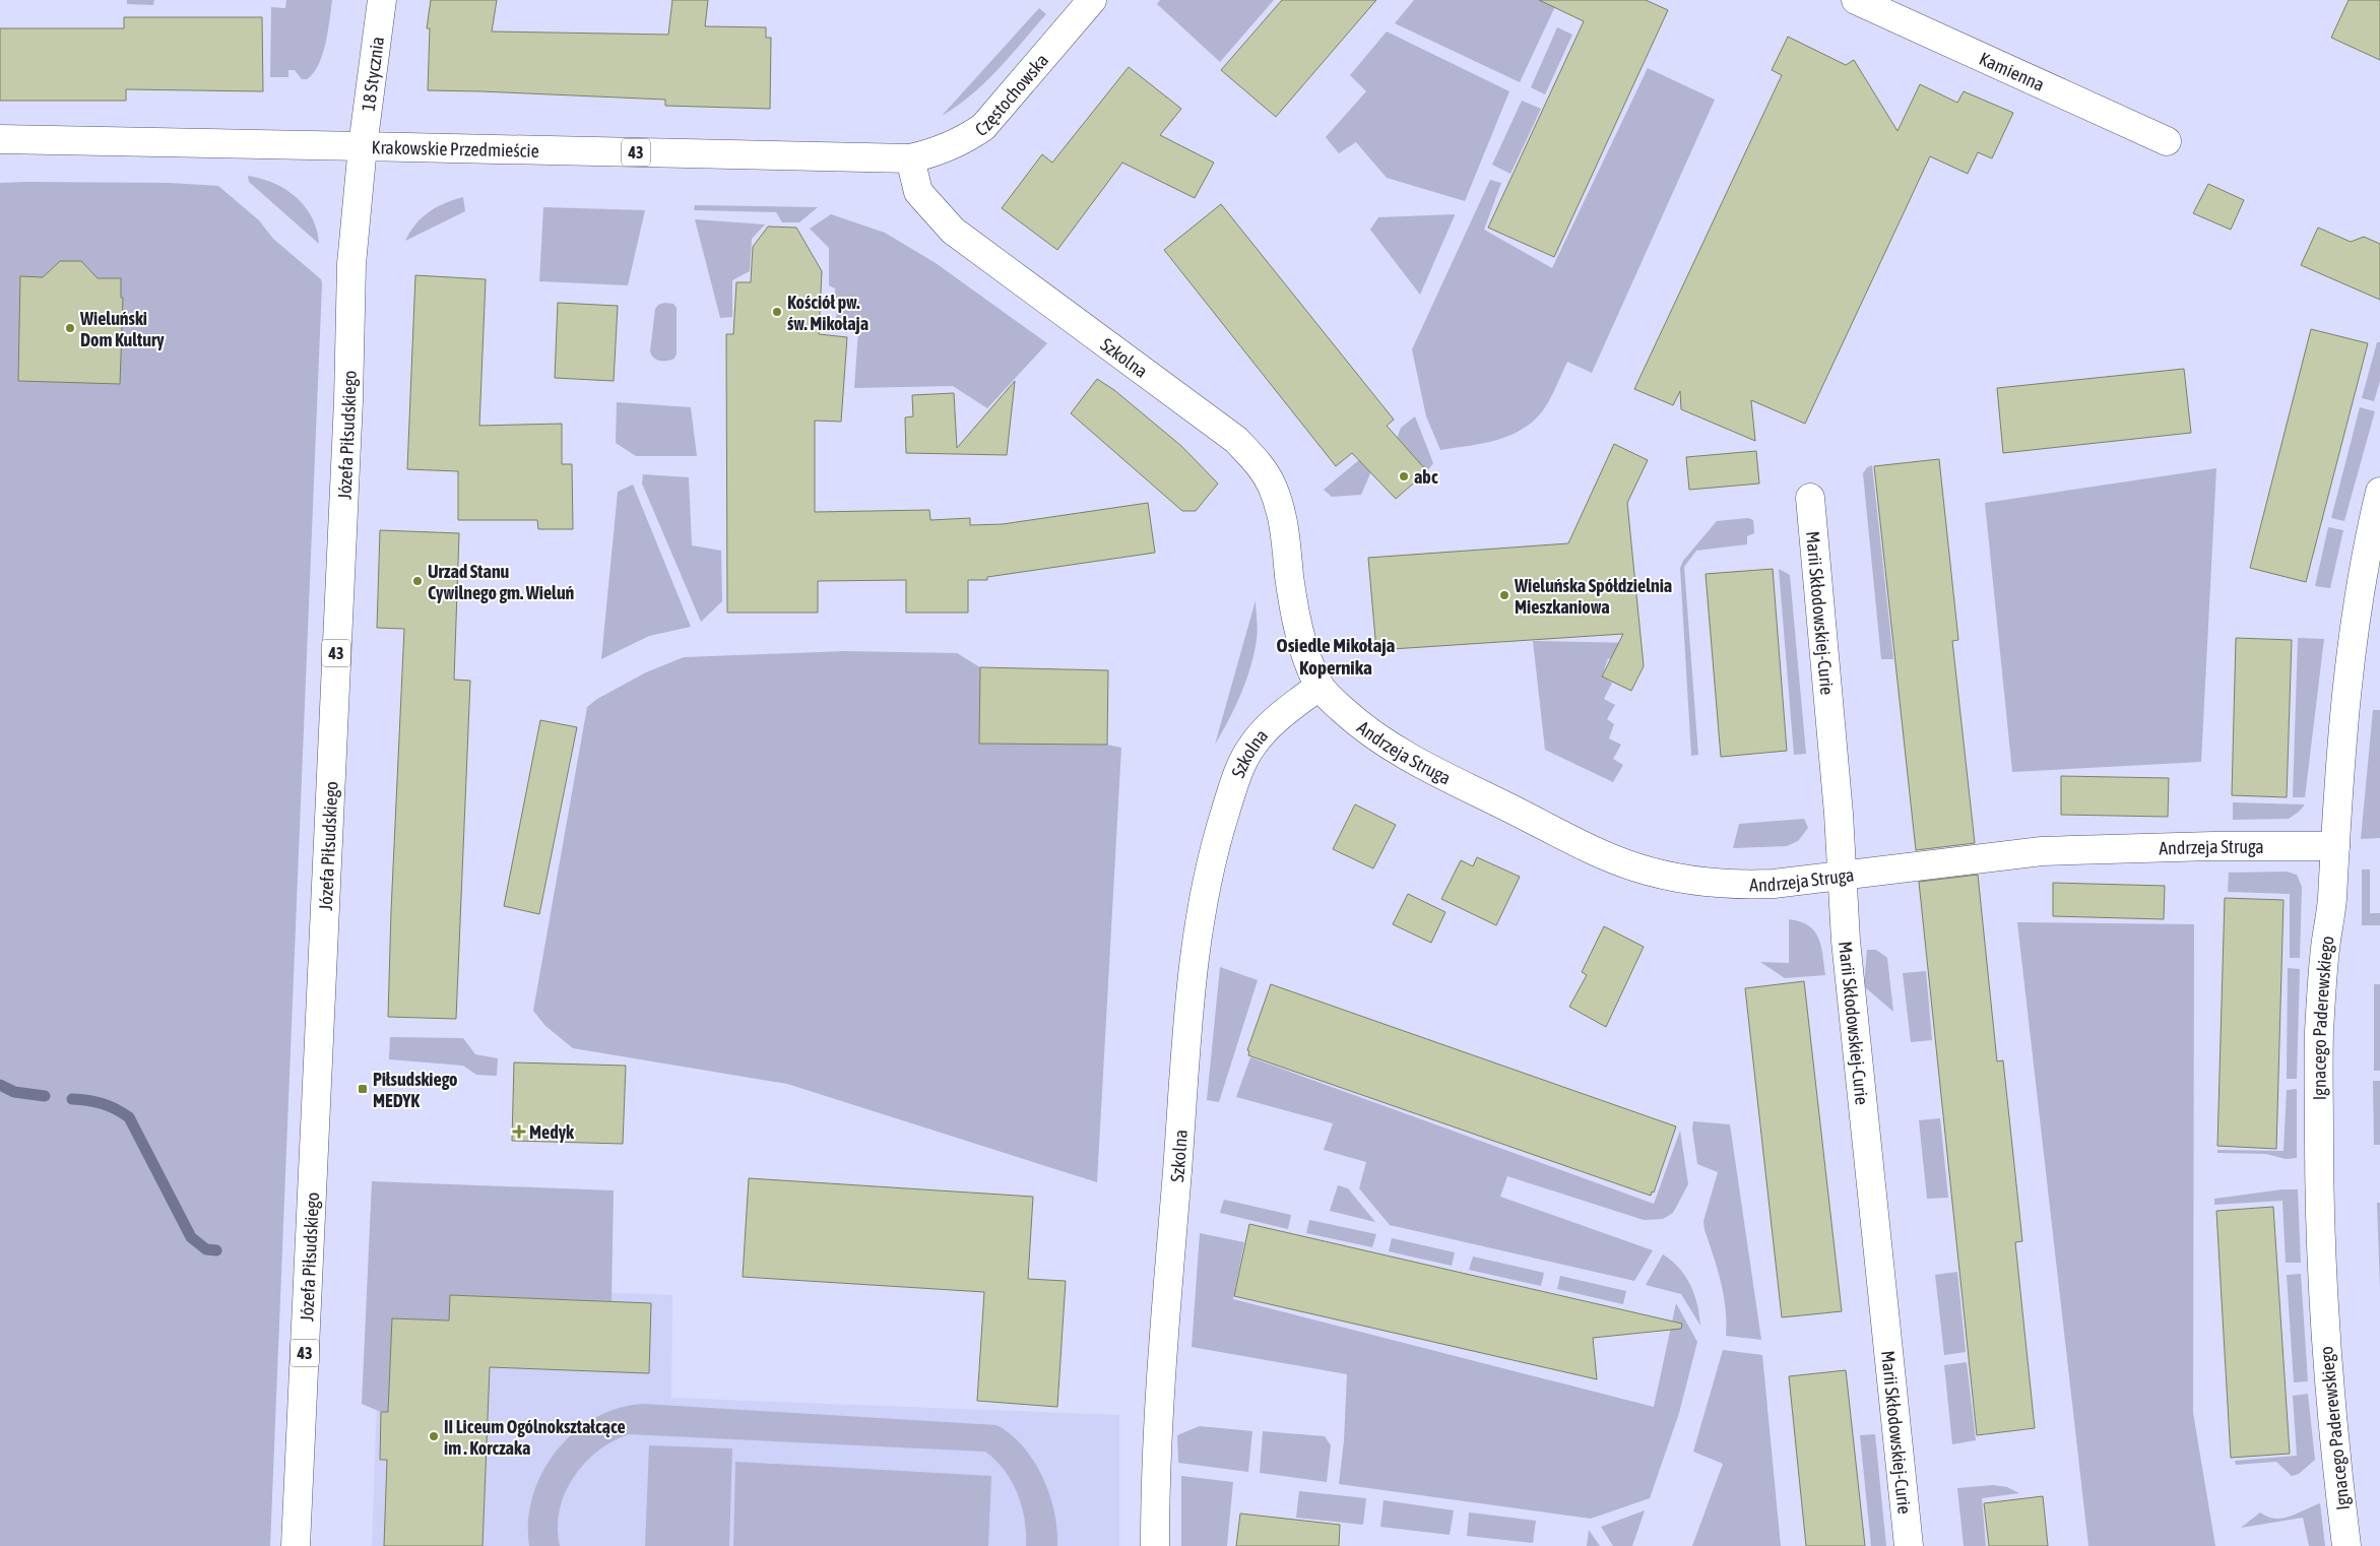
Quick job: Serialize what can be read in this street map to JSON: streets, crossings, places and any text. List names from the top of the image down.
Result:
{
  "streets": {
    "street": [
      "Kamienna",
      "18 Stycznia",
      "Częstochowska",
      "Krakowskie Przedmieście",
      "43",
      "Szkolna",
      "Józefa Piłsudskiego",
      "Marii Skłodowskiej-Curie",
      "Andrzeja Struga",
      "Ignacego Paderewskiego"
    ]
  },
  "crossings": [
    ["18 Stycznia", "Krakowskie Przedmieście"],
    ["18 Stycznia", "Józefa Piłsudskiego"],
    ["Częstochowska", "Krakowskie Przedmieście"],
    ["Częstochowska", "Szkolna"],
    ["Krakowskie Przedmieście", "Szkolna"],
    ["Krakowskie Przedmieście", "Józefa Piłsudskiego"],
    ["Szkolna", "Andrzeja Struga"],
    ["Marii Skłodowskiej-Curie", "Andrzeja Struga"],
    ["Andrzeja Struga", "Ignacego Paderewskiego"]
  ],
  "districts": ["Osiedle Mikołaja Kopernika"],
  "places": {
    "other": [
      "Kościół pw. św. Mikołaja",
      "Wieluński Dom Kultury",
      "abc",
      "Urzad Stanu Cywilnego gm. Wieluń",
      "Wieluńska Spółdzielnia Mieszkaniowa",
      "II Liceum Ogólnokształcące im . Korczaka"
    ],
    "transit": ["Piłsudskiego MEDYK"],
    "health": ["Medyk"]
  }
}
